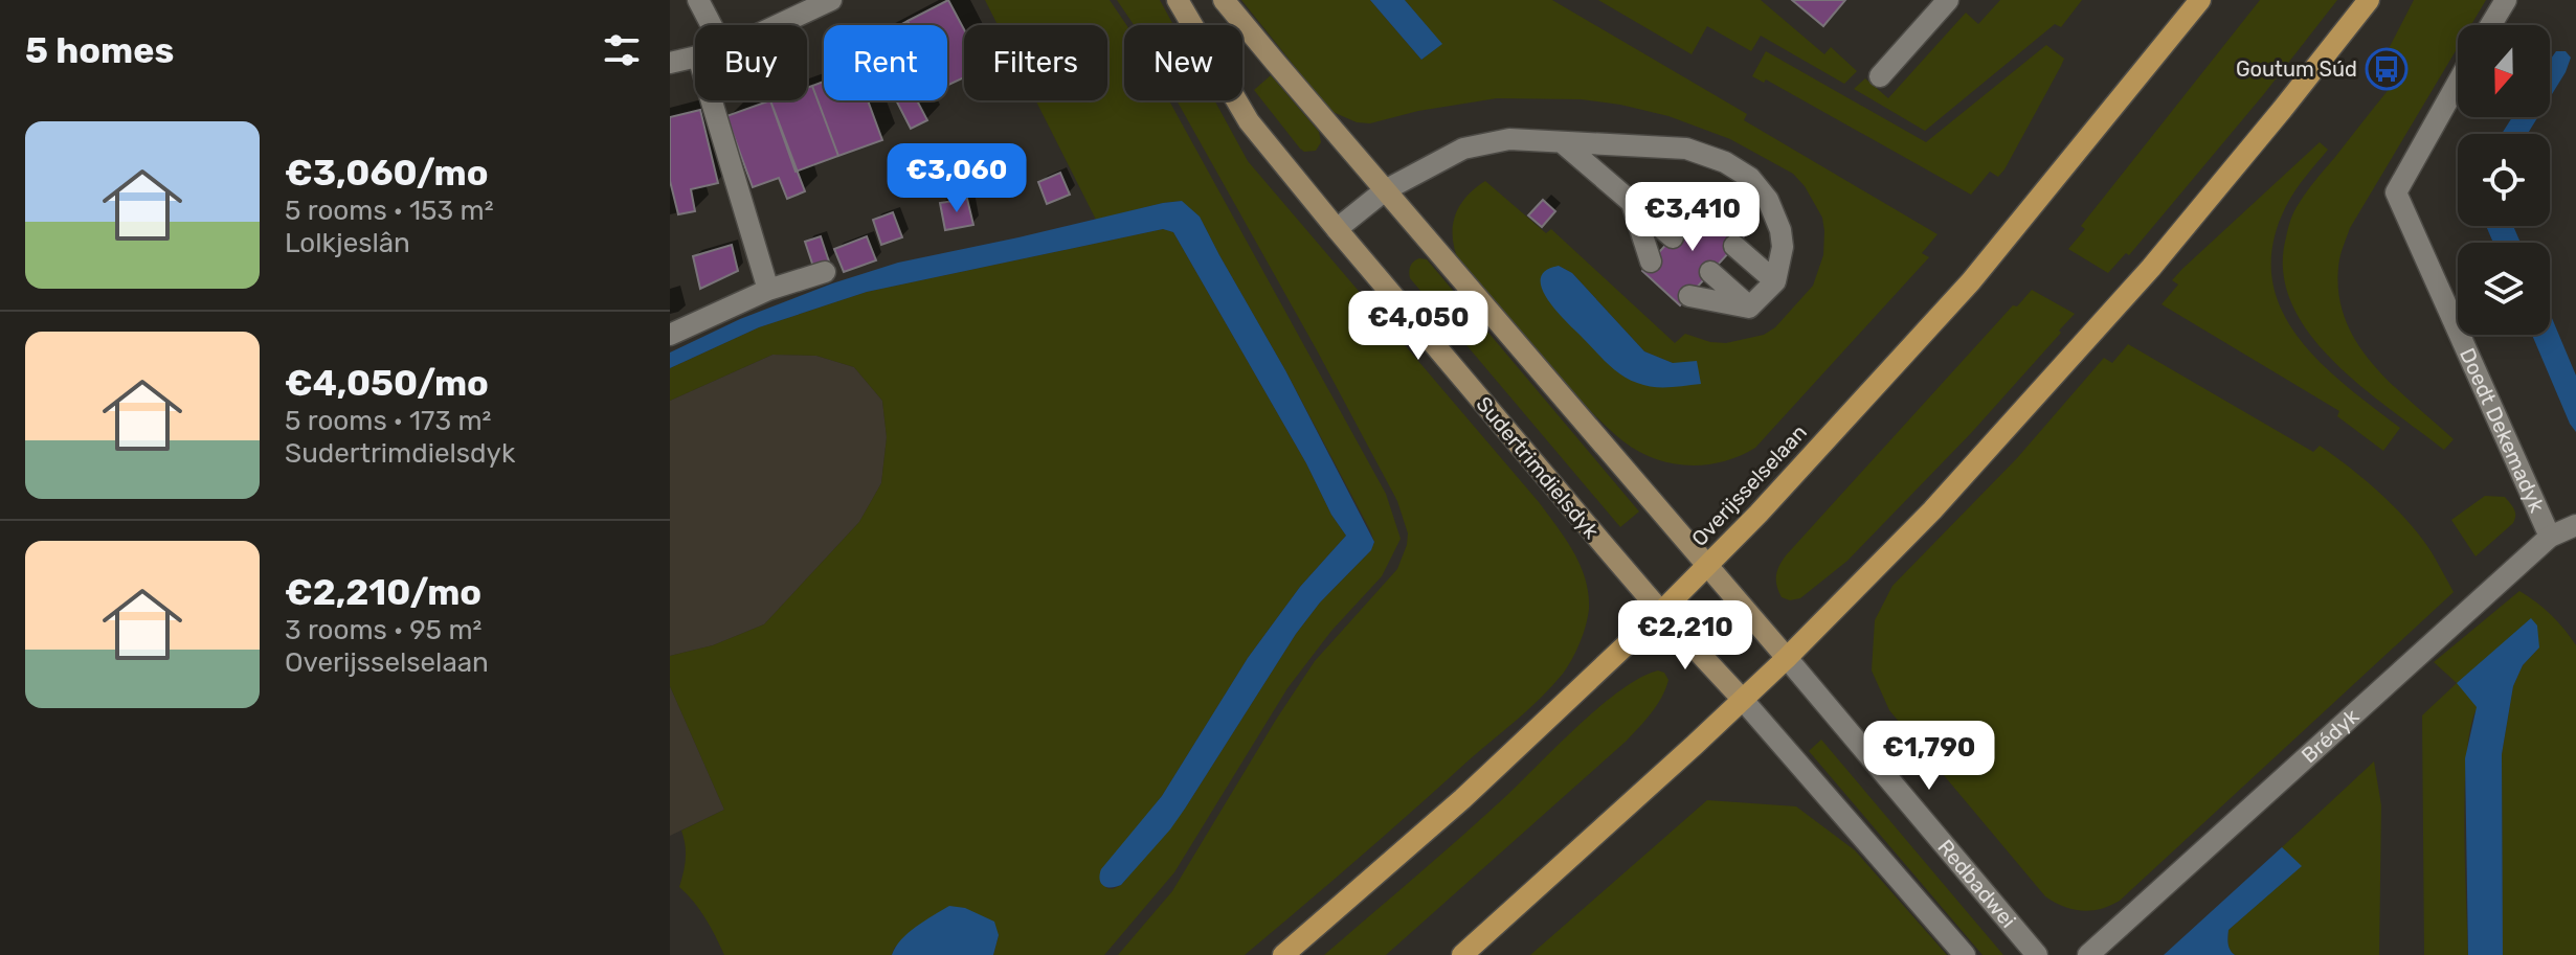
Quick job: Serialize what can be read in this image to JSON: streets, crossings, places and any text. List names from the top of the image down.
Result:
{
  "streets": {
    "main road": ["Overijsselselaan"],
    "street": [
      "Doedt Dekemadyk",
      "Sudertrimdielsdyk",
      "Brédyk",
      "Redbadwei"
    ]
  },
  "crossings": [
    ["Doedt Dekemadyk", "Brédyk"],
    ["Sudertrimdielsdyk", "Overijsselselaan"]
  ],
  "places": {
    "bus stop": ["Goutum Súd"]
  },
  "north": "bottom",
  "page": {
    "heading": "5 homes",
    "chip": [
      "Buy",
      "Rent",
      "Filters",
      "New"
    ],
    "list": [
      {
        "name": "€3,060/mo",
        "note": "5 rooms · 153 m² · Lolkjeslân"
      },
      {
        "name": "€4,050/mo",
        "note": "5 rooms · 173 m² · Sudertrimdielsdyk"
      },
      {
        "name": "€2,210/mo",
        "note": "3 rooms · 95 m² · Overijsselselaan"
      }
    ],
    "price": [
      "€3,060",
      "€3,410",
      "€4,050",
      "€2,210",
      "€1,790"
    ]
  }
}
